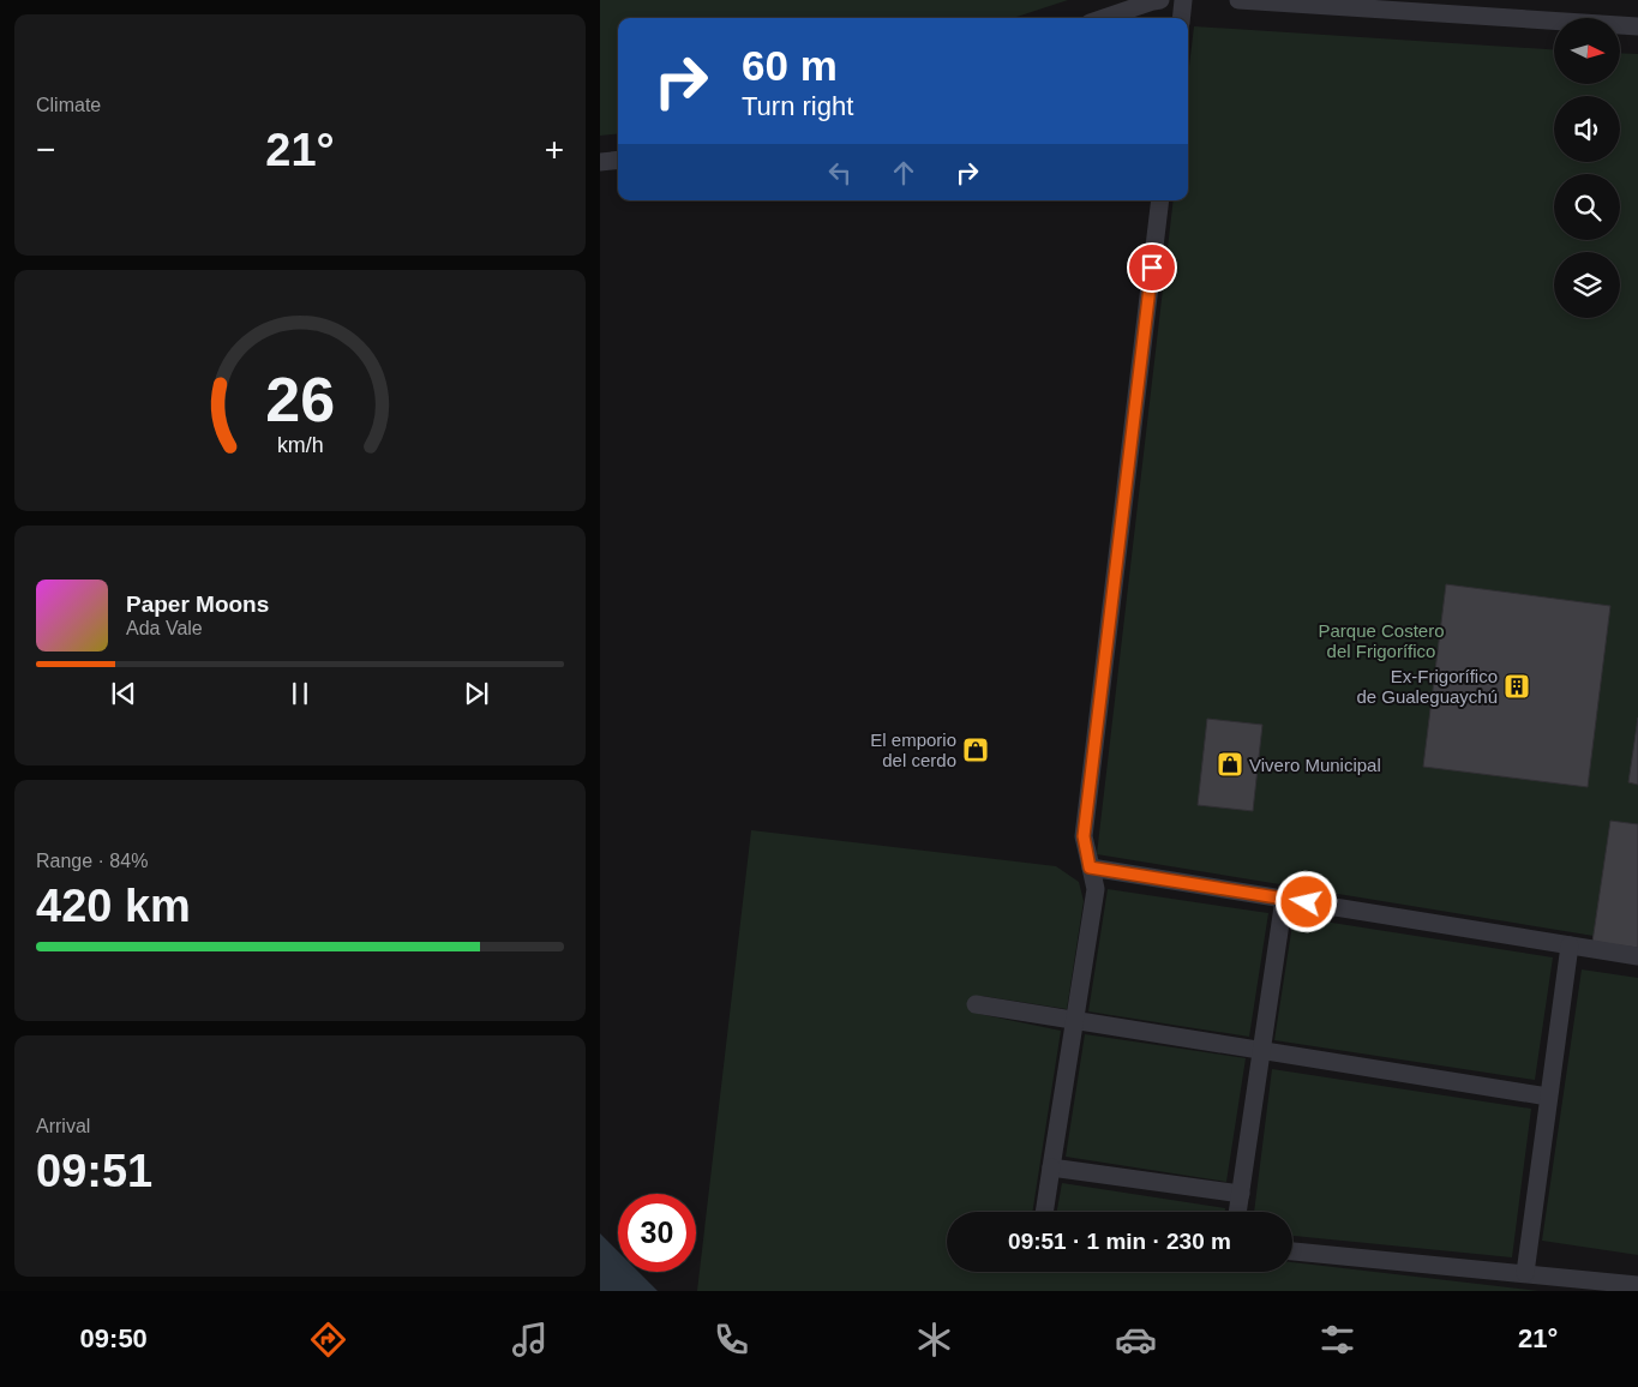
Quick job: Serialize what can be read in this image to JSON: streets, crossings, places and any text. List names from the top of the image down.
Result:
{
  "parks": ["Parque Costero del Frigorífico"],
  "places": {
    "building": ["Ex-Frigorífico de Gualeguaychú"],
    "shop": ["El emporio del cerdo", "Vivero Municipal"]
  },
  "north": "right",
  "page": {
    "tile": [
      "Climate",
      ["Range · 84%", "420 km"],
      ["Arrival", "09:51"]
    ],
    "turn": ["60 m", "Turn right"],
    "heat": ["−", "21°", "+"],
    "song": ["Paper Moons", "Ada Vale"],
    "limit": "30",
    "trip": "09:51 · 1 min · 230 m",
    "tabs": ["09:50", "21°"],
    "gauge": ["26", "km/h"]
  }
}
